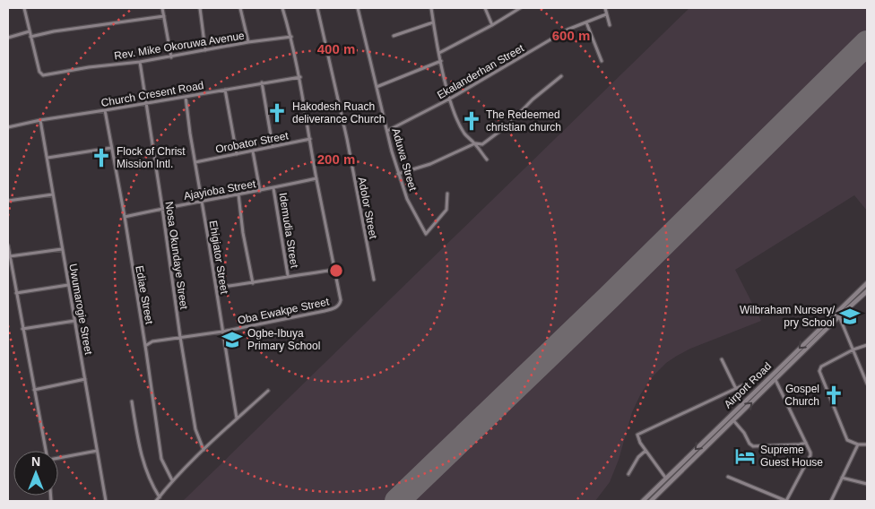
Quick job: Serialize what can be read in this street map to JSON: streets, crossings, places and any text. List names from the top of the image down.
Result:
{
  "streets": {
    "main road": ["Airport Road"],
    "street": [
      "Rev. Mike Okoruwa Avenue",
      "Ekalanderhan Street",
      "Church Cresent Road",
      "Orobator Street",
      "Aduwa Street",
      "Ajayioba Street",
      "Adolor Street",
      "Idemudia Street",
      "Nosa Okundaye Street",
      "Ehigiator Street",
      "Ediae Street",
      "Uwumarogie Street",
      "Oba Ewakpe Street"
    ]
  },
  "crossings": [
    ["Rev. Mike Okoruwa Avenue", "Nosa Okundaye Street"],
    ["Rev. Mike Okoruwa Avenue", "Oba Ewakpe Street"],
    ["Ekalanderhan Street", "Aduwa Street"],
    ["Church Cresent Road", "Nosa Okundaye Street"],
    ["Church Cresent Road", "Ehigiator Street"],
    ["Church Cresent Road", "Ediae Street"],
    ["Church Cresent Road", "Uwumarogie Street"],
    ["Church Cresent Road", "Oba Ewakpe Street"],
    ["Orobator Street", "Ehigiator Street"],
    ["Orobator Street", "Oba Ewakpe Street"],
    ["Ajayioba Street", "Idemudia Street"],
    ["Ajayioba Street", "Nosa Okundaye Street"],
    ["Ajayioba Street", "Ehigiator Street"],
    ["Ajayioba Street", "Ediae Street"],
    ["Ajayioba Street", "Oba Ewakpe Street"],
    ["Ehigiator Street", "Oba Ewakpe Street"]
  ],
  "places": {
    "church": [
      "Hakodesh Ruach deliverance Church",
      "The Redeemed christian church",
      "Flock of Christ Mission Intl.",
      "Gospel Church"
    ],
    "school or university": ["Wilbraham Nursery/ pry School", "Ogbe-Ibuya Primary School"],
    "hotel": ["Supreme Guest House"]
  },
  "north": "top",
  "rings": ["600 m", "400 m", "200 m"]
}
